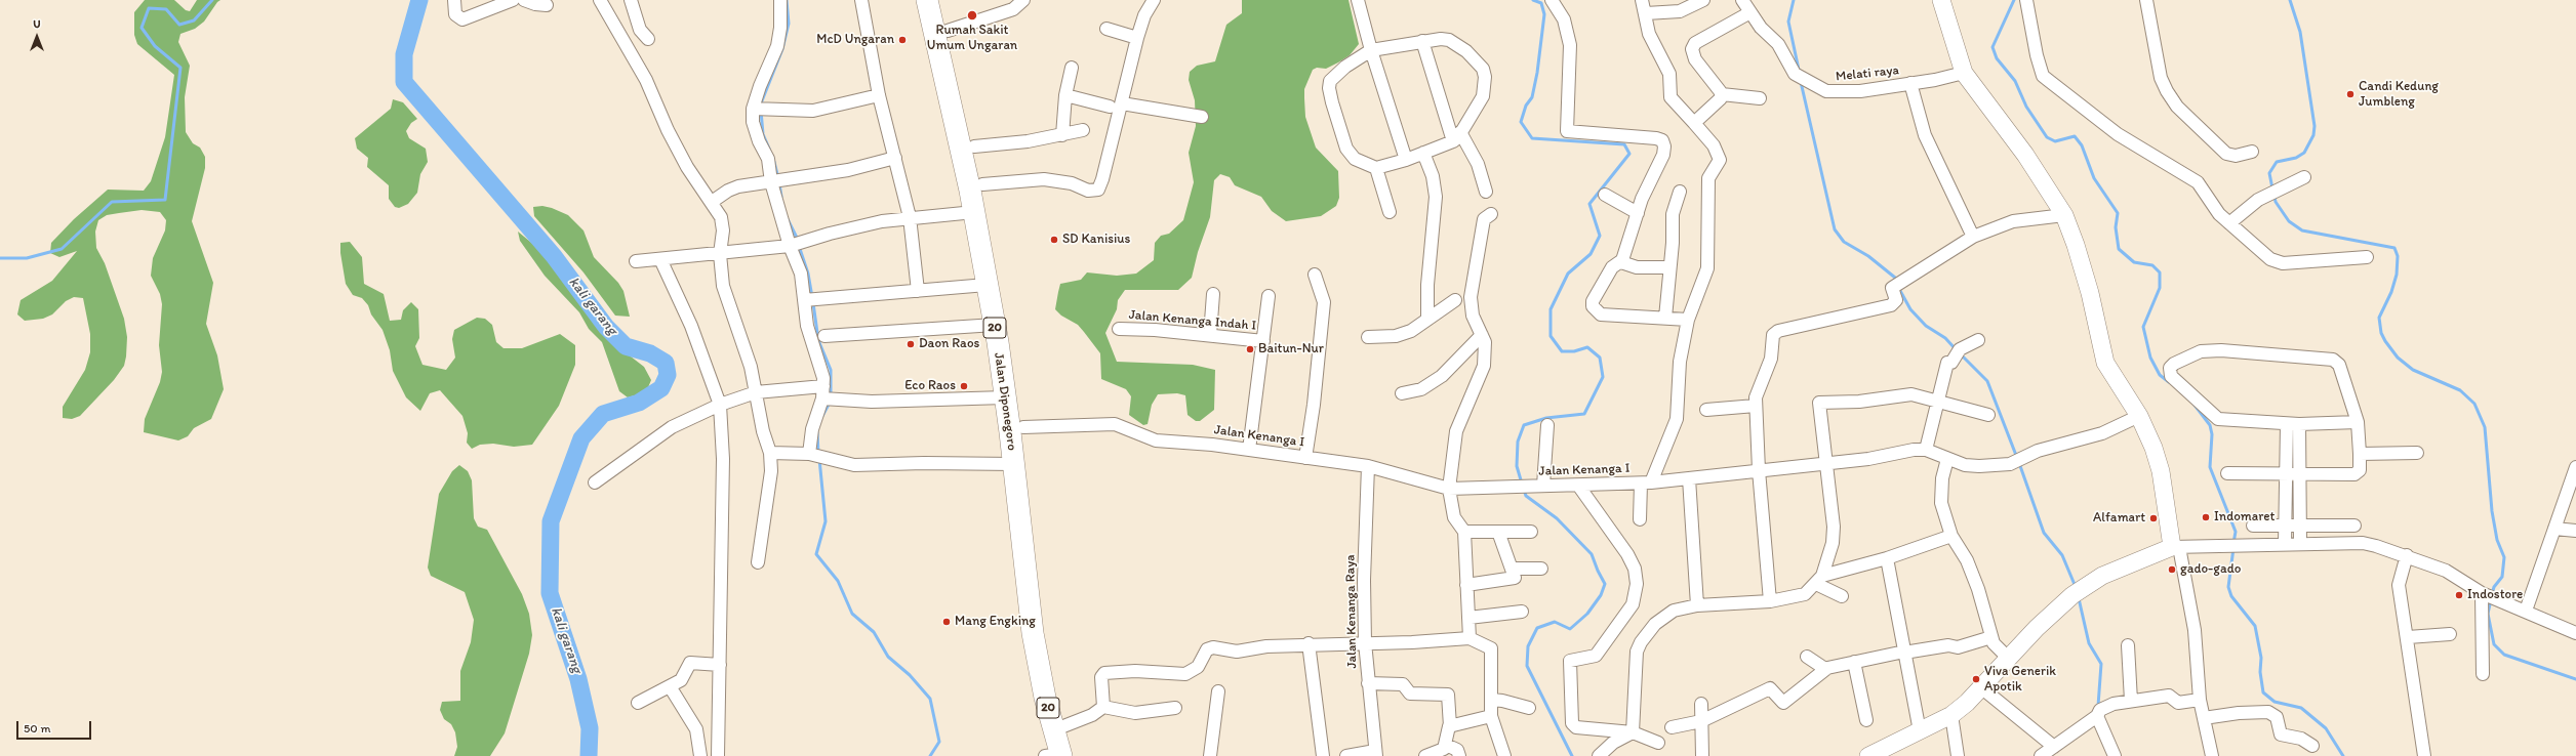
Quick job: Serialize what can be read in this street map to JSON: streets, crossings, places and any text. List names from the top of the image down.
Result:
{
  "streets": {
    "highway": ["20", "Jalan Diponegoro"],
    "street": [
      "Melati raya",
      "Jalan Kenanga Indah I",
      "Jalan Kenanga I",
      "Jalan Kenanga Raya"
    ]
  },
  "crossings": [
    ["Jalan Kenanga Indah I", "Jalan Kenanga I"],
    ["Jalan Diponegoro", "Jalan Kenanga I"],
    ["Jalan Kenanga I", "Jalan Kenanga Raya"]
  ],
  "water": ["kali garang"],
  "places": [
    "Rumah Sakit Umum Ungaran",
    "McD Ungaran",
    "Candi Kedung Jumbleng",
    "SD Kanisius",
    "Daon Raos",
    "Baitun-Nur",
    "Eco Raos",
    "Indomaret",
    "Alfamart",
    "gado-gado",
    "Indostore",
    "Mang Engking",
    "Viva Generik Apotik"
  ],
  "scale_bar": "50 m",
  "north": "top"
}
